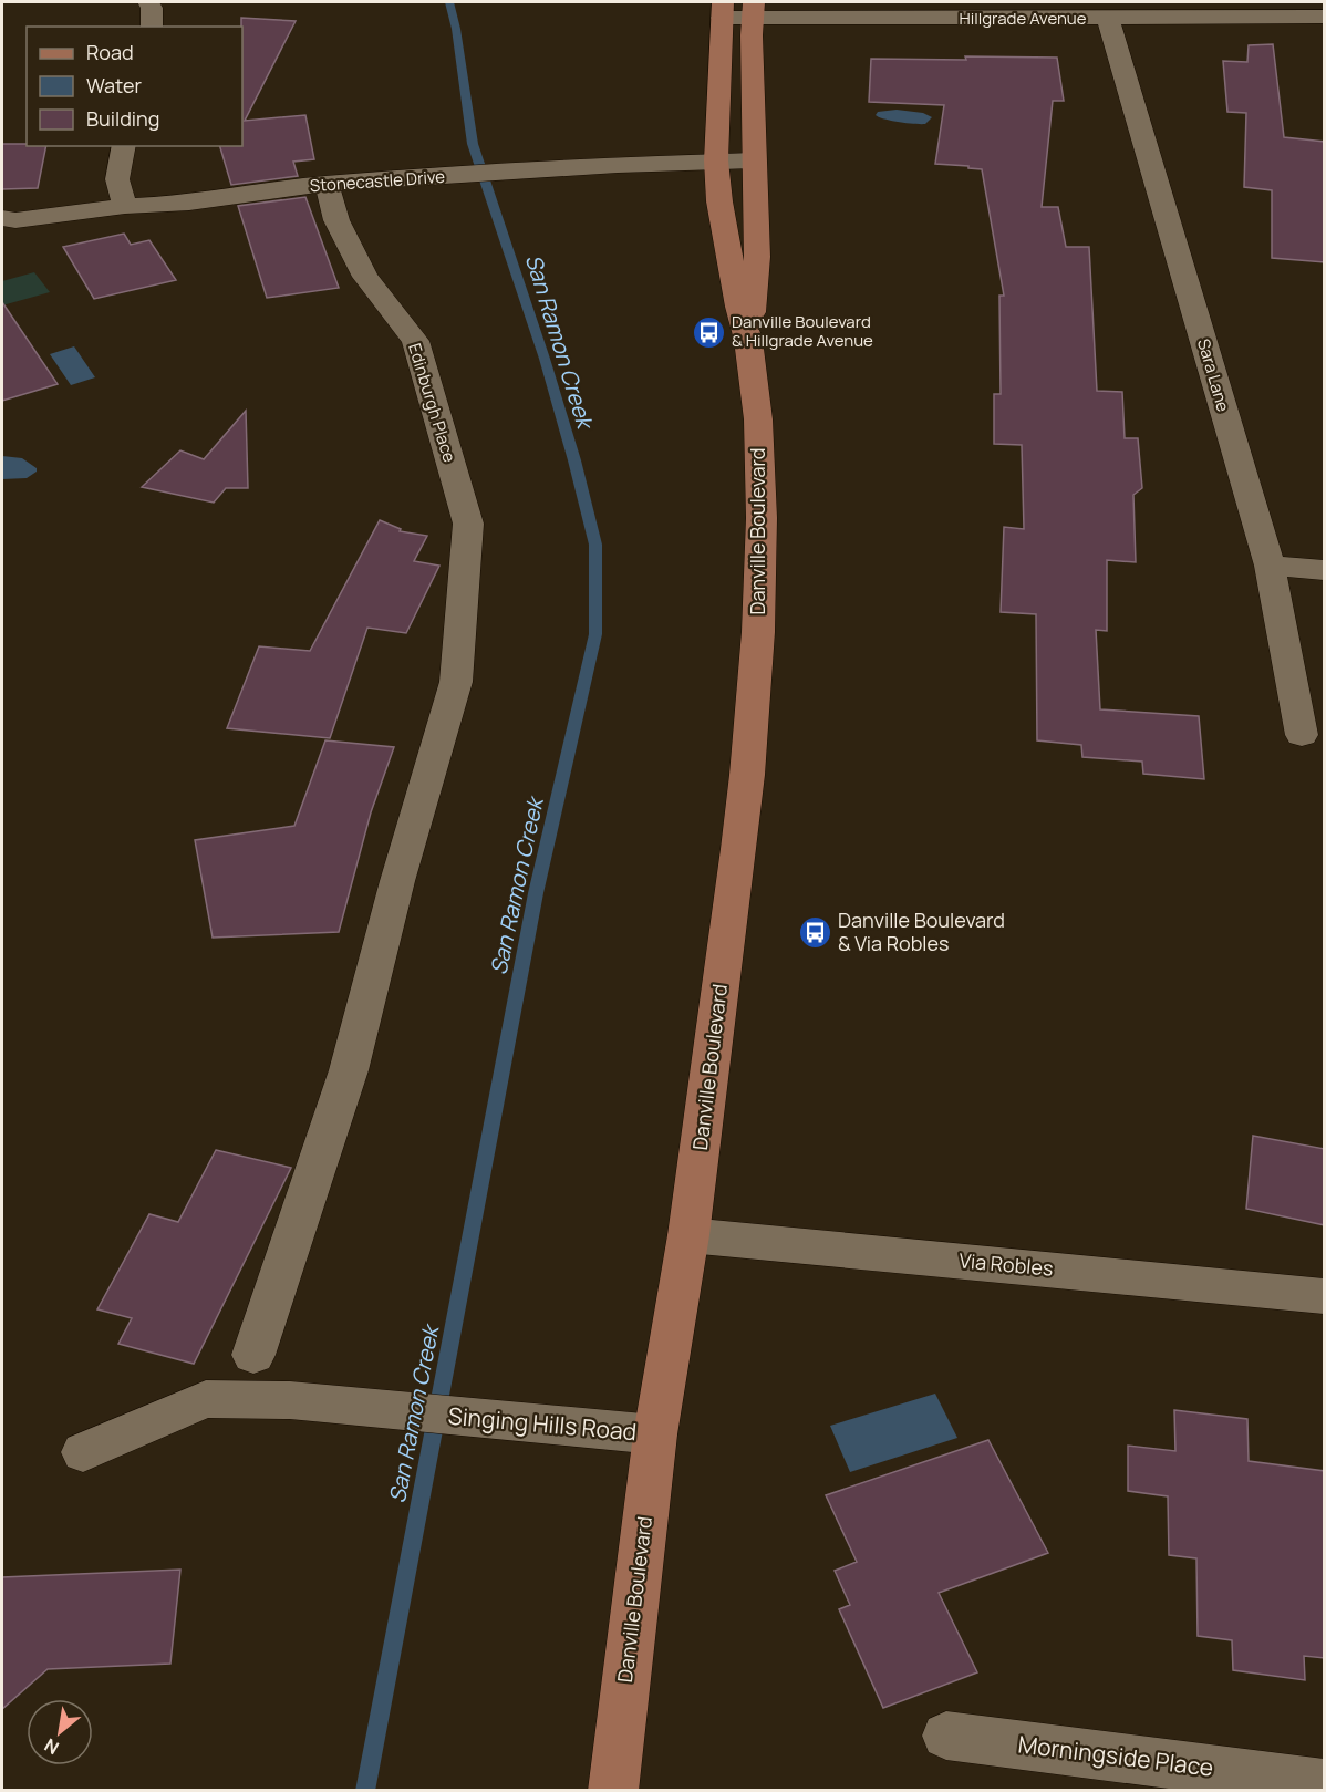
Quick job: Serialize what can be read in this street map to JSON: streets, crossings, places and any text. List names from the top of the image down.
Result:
{
  "streets": {
    "main road": ["Danville Boulevard"],
    "street": [
      "Hillgrade Avenue",
      "Stonecastle Drive",
      "Sara Lane",
      "Edinburgh Place",
      "Via Robles",
      "Singing Hills Road",
      "Morningside Place"
    ]
  },
  "crossings": [
    ["Hillgrade Avenue", "Sara Lane"],
    ["Hillgrade Avenue", "Danville Boulevard"],
    ["Stonecastle Drive", "Edinburgh Place"],
    ["Stonecastle Drive", "Danville Boulevard"],
    ["Danville Boulevard", "Via Robles"],
    ["Danville Boulevard", "Singing Hills Road"]
  ],
  "water": ["San Ramon Creek"],
  "places": {
    "bus stop": ["Danville Boulevard & Hillgrade Avenue", "Danville Boulevard & Via Robles"]
  },
  "legend": ["Road", "Water", "Building"],
  "north": "bottom left"
}
